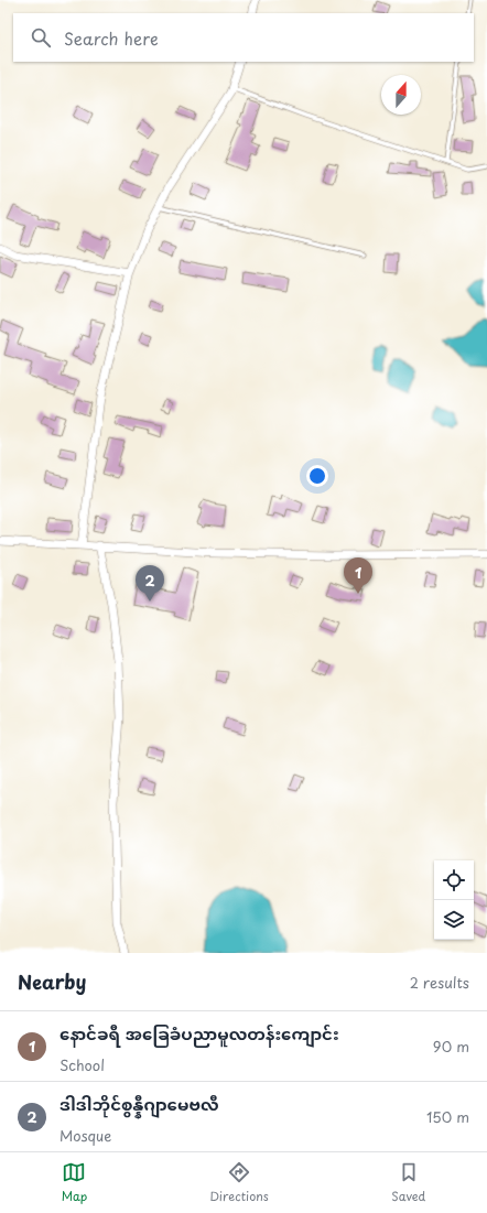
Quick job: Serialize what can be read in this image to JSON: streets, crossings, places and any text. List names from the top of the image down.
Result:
{
  "north": "top",
  "page": {
    "search": "Search here",
    "pins": ["1", "2"],
    "heading": ["Nearby", "2 results"],
    "list": [
      {
        "mark": "1",
        "name": "နောင်ခရီ အခြေခံပညာမူလတန်းကျောင်း",
        "note": "School",
        "value": "90 m"
      },
      {
        "mark": "2",
        "name": "ဒါဒါဘိုင်စွန္နီဂျာမေဗလီ",
        "note": "Mosque",
        "value": "150 m"
      }
    ],
    "nav": ["Map", "Directions", "Saved"]
  }
}
